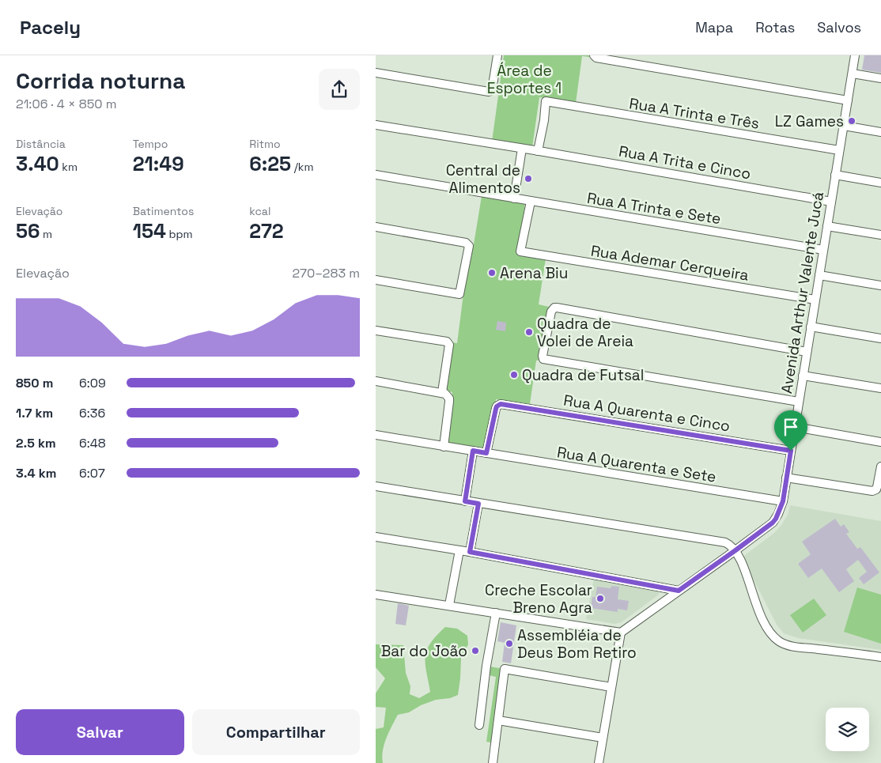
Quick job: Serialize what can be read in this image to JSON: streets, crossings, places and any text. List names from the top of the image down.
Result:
{
  "streets": {
    "street": [
      "Rua A Trinta e Três",
      "Rua A Trita e Cinco",
      "Rua A Trinta e Sete",
      "Rua Ademar Cerqueira",
      "Avenida Arthur Valente Jucá",
      "Rua A Quarenta e Cinco",
      "Rua A Quarenta e Sete"
    ]
  },
  "crossings": [
    ["Rua A Trinta e Três", "Rua A Trita e Cinco"],
    ["Rua A Trinta e Três", "Avenida Arthur Valente Jucá"],
    ["Rua A Trita e Cinco", "Avenida Arthur Valente Jucá"],
    ["Rua A Trinta e Sete", "Rua Ademar Cerqueira"],
    ["Rua A Trinta e Sete", "Avenida Arthur Valente Jucá"],
    ["Rua Ademar Cerqueira", "Avenida Arthur Valente Jucá"],
    ["Avenida Arthur Valente Jucá", "Rua A Quarenta e Cinco"],
    ["Avenida Arthur Valente Jucá", "Rua A Quarenta e Sete"],
    ["Rua A Quarenta e Cinco", "Rua A Quarenta e Sete"]
  ],
  "parks": ["Área de Esportes 1"],
  "places": [
    "LZ Games",
    "Central de Alimentos",
    "Arena Biu",
    "Quadra de Volei de Areia",
    "Quadra de Futsal",
    "Creche Escolar Breno Agra",
    "Assembléia de Deus Bom Retiro",
    "Bar do João"
  ],
  "page": {
    "header": "Pacely",
    "nav": ["Mapa", "Rotas", "Salvos"],
    "heading": ["Corrida noturna", "21:06 · 4 × 850 m"],
    "stats": [
      ["Distância", "3.40 km"],
      ["Tempo", "21:49"],
      ["Ritmo", "6:25 /km"],
      ["Elevação", "56 m"],
      ["Batimentos", "154 bpm"],
      ["kcal", "272"]
    ],
    "chart": ["Elevação", "270–283 m"],
    "list": [
      {
        "name": "850 m",
        "note": "6:09"
      },
      {
        "name": "1.7 km",
        "note": "6:36"
      },
      {
        "name": "2.5 km",
        "note": "6:48"
      },
      {
        "name": "3.4 km",
        "note": "6:07"
      }
    ],
    "buttons": ["Salvar", "Compartilhar"]
  }
}
